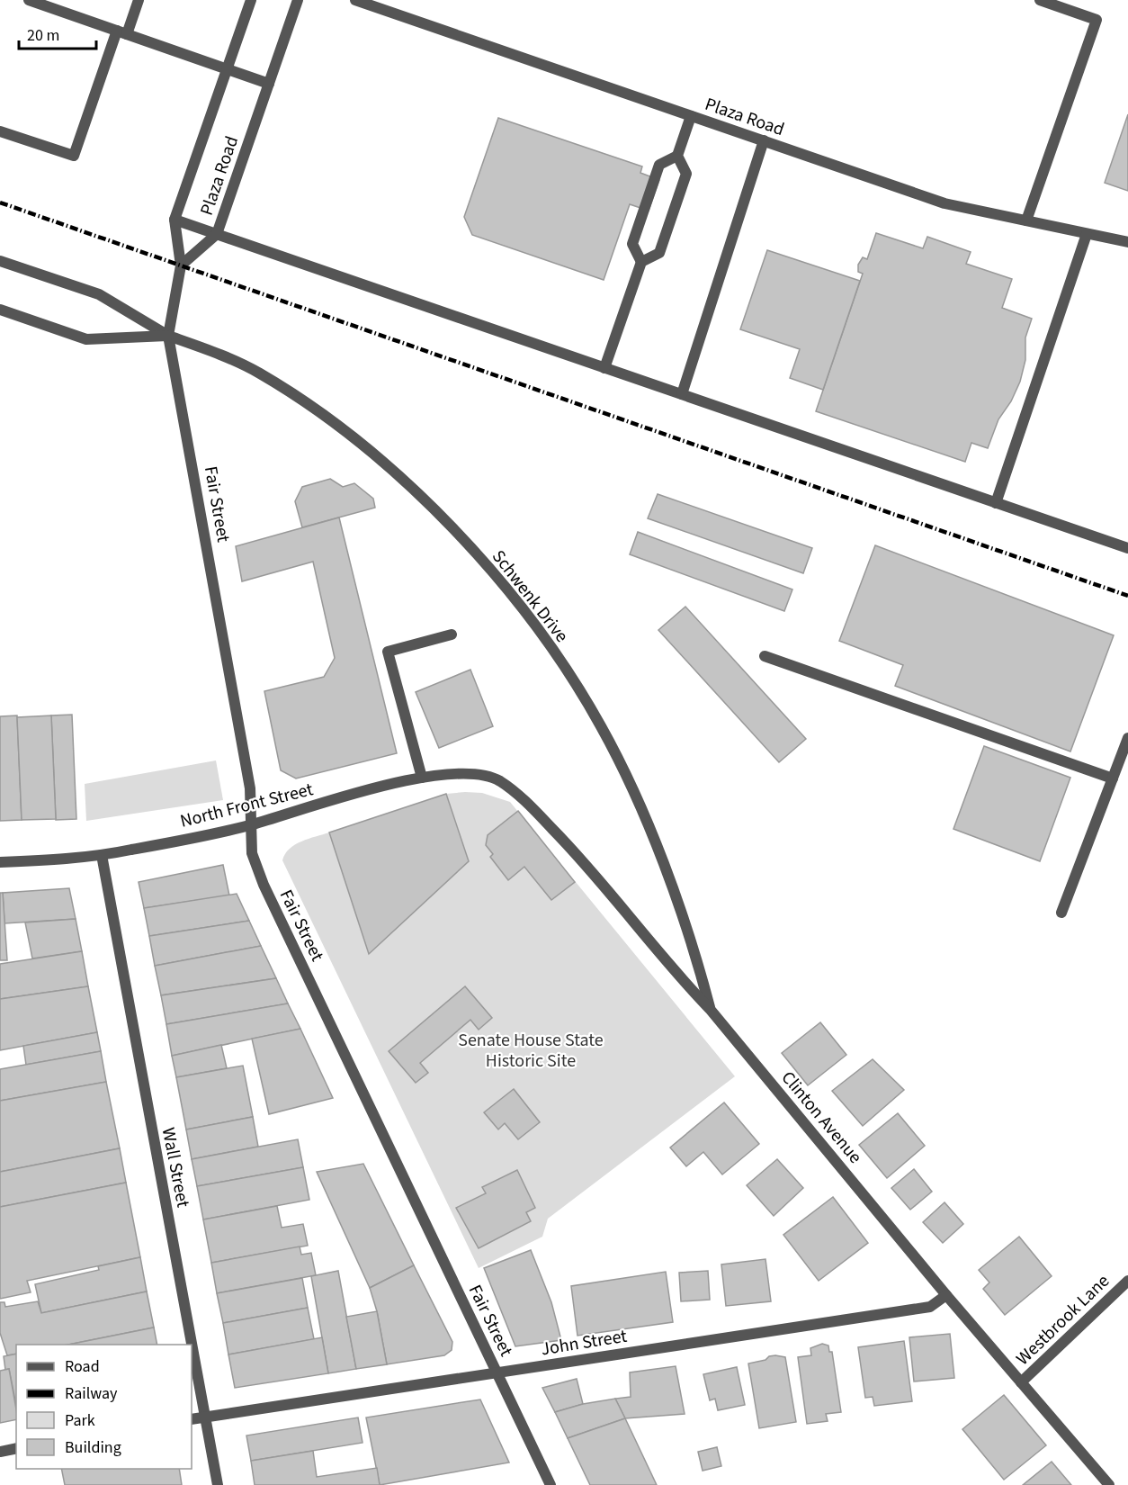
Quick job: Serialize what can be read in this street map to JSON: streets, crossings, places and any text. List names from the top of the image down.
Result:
{
  "streets": {
    "street": [
      "Plaza Road",
      "Fair Street",
      "Schwenk Drive",
      "North Front Street",
      "Clinton Avenue",
      "Wall Street",
      "Westbrook Lane",
      "John Street"
    ]
  },
  "crossings": [
    ["Plaza Road", "Fair Street"],
    ["Plaza Road", "Schwenk Drive"],
    ["Fair Street", "Schwenk Drive"],
    ["Fair Street", "North Front Street"],
    ["Fair Street", "John Street"],
    ["Schwenk Drive", "Clinton Avenue"],
    ["North Front Street", "Clinton Avenue"],
    ["North Front Street", "Wall Street"],
    ["Clinton Avenue", "Westbrook Lane"],
    ["Clinton Avenue", "John Street"],
    ["Wall Street", "John Street"]
  ],
  "parks": ["Senate House State Historic Site"],
  "legend": [
    "Road",
    "Railway",
    "Park",
    "Building"
  ],
  "scale_bar": "20 m"
}
